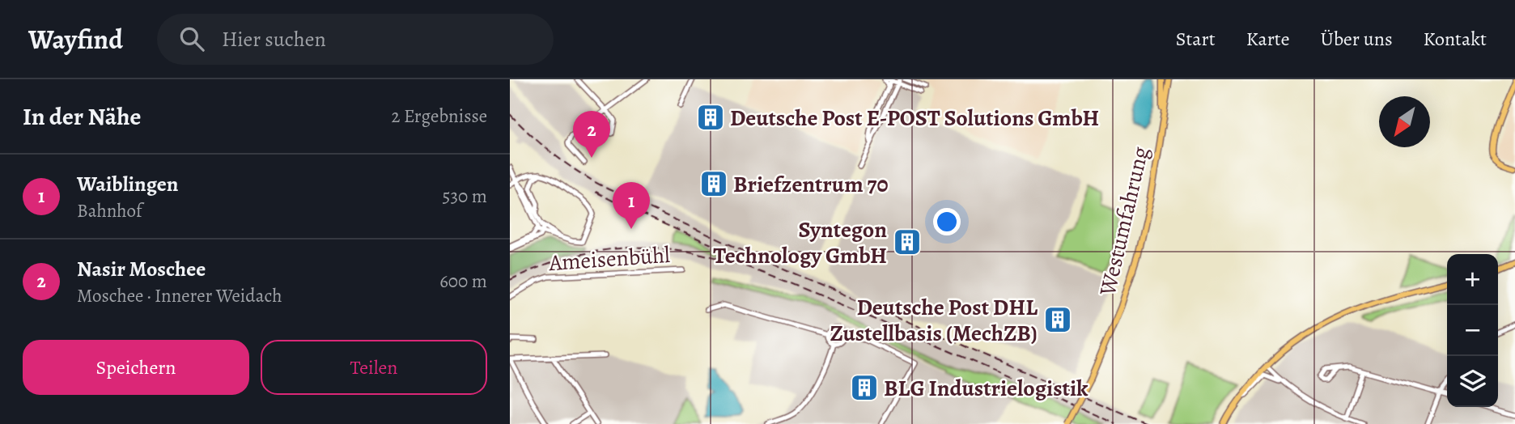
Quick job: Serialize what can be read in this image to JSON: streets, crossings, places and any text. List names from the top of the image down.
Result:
{
  "streets": {
    "main road": ["Westumfahrung"],
    "street": ["Ameisenbühl"]
  },
  "places": {
    "building": [
      "Deutsche Post E-POST Solutions GmbH",
      "Briefzentrum 70",
      "Syntegon Technology GmbH",
      "Deutsche Post DHL Zustellbasis (MechZB)",
      "BLG Industrielogistik"
    ]
  },
  "north": "bottom left",
  "page": {
    "header": "Wayfind",
    "search": "Hier suchen",
    "nav": [
      "Start",
      "Karte",
      "Über uns",
      "Kontakt"
    ],
    "heading": ["In der Nähe", "2 Ergebnisse"],
    "pins": ["2", "1"],
    "list": [
      {
        "mark": "1",
        "name": "Waiblingen",
        "note": "Bahnhof",
        "value": "530 m"
      },
      {
        "mark": "2",
        "name": "Nasir Moschee",
        "note": "Moschee · Innerer Weidach",
        "value": "600 m"
      }
    ],
    "map_buttons": ["+", "−"],
    "buttons": ["Speichern", "Teilen"]
  }
}
